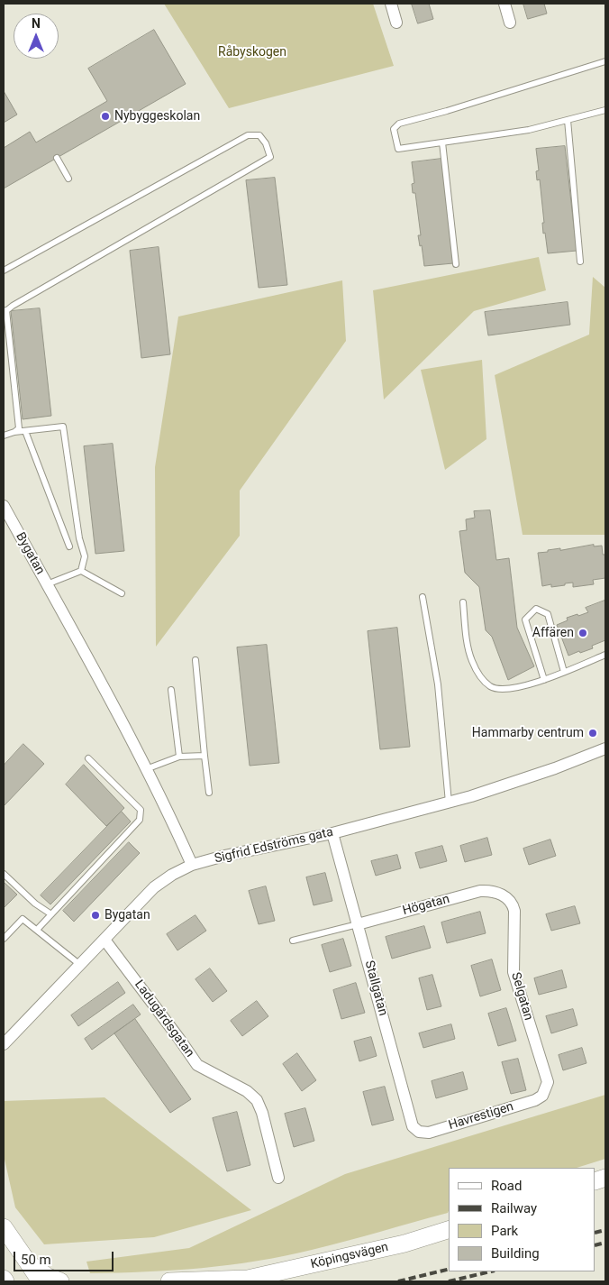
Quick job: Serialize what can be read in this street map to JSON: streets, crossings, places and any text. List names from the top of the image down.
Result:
{
  "streets": {
    "main road": ["Köpingsvägen"],
    "street": [
      "Bygatan",
      "Sigfrid Edströms gata",
      "Högatan",
      "Stallgatan",
      "Selgatan",
      "Ladugårdsgatan",
      "Havrestigen"
    ]
  },
  "crossings": [
    ["Bygatan", "Sigfrid Edströms gata"],
    ["Sigfrid Edströms gata", "Stallgatan"],
    ["Sigfrid Edströms gata", "Ladugårdsgatan"],
    ["Högatan", "Stallgatan"],
    ["Högatan", "Selgatan"],
    ["Stallgatan", "Havrestigen"],
    ["Selgatan", "Havrestigen"]
  ],
  "parks": ["Råbyskogen"],
  "places": [
    "Nybyggeskolan",
    "Affären",
    "Hammarby centrum",
    "Bygatan"
  ],
  "legend": [
    "Road",
    "Railway",
    "Park",
    "Building"
  ],
  "scale_bar": "50 m",
  "north": "top"
}
